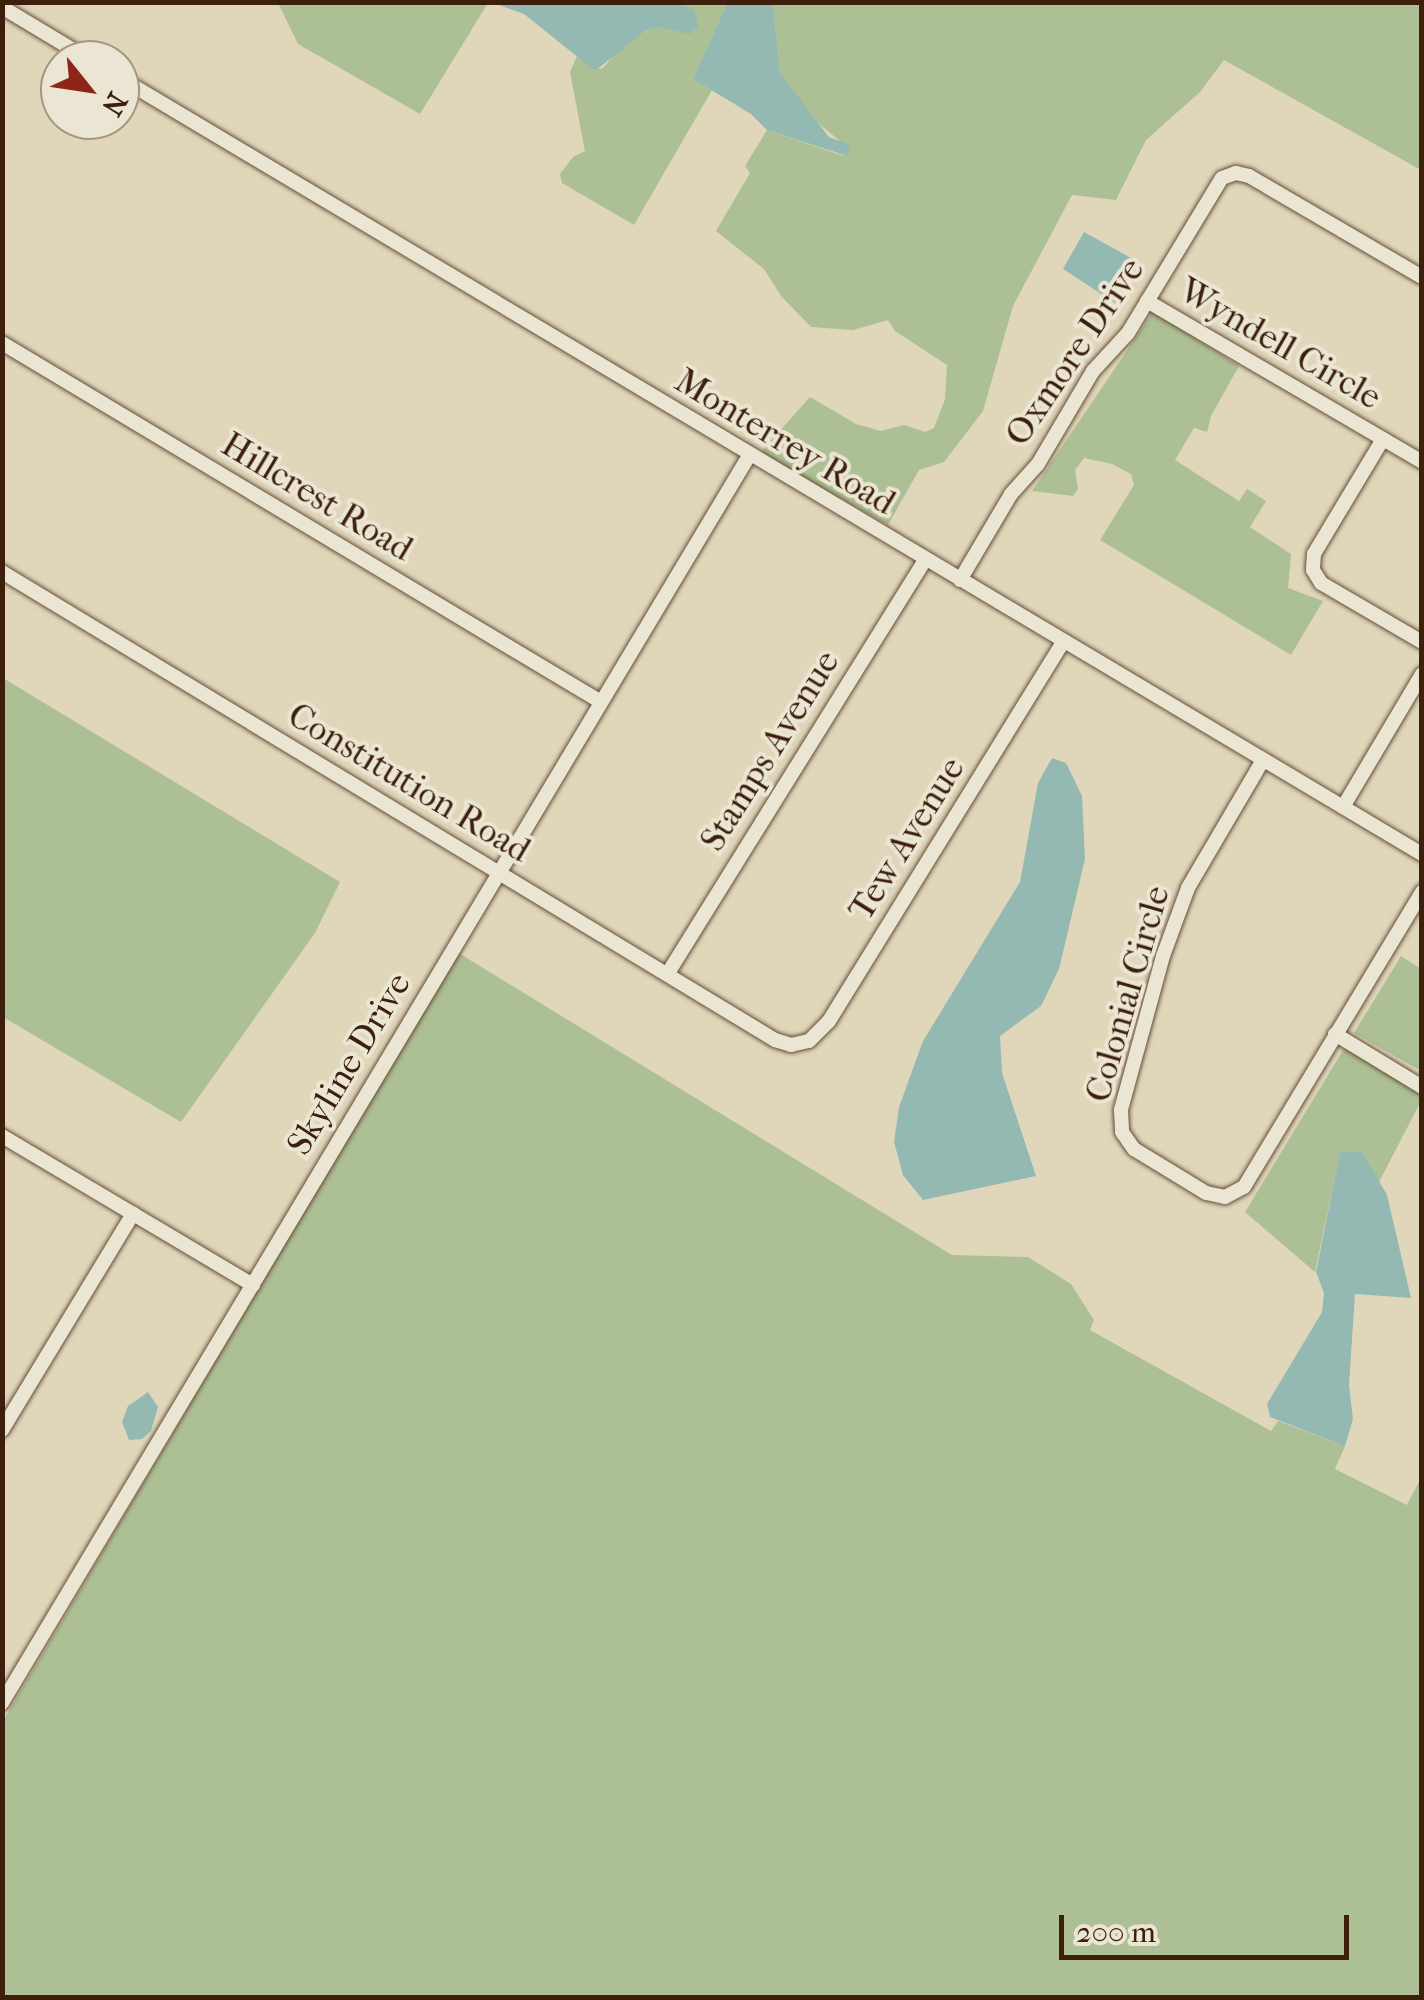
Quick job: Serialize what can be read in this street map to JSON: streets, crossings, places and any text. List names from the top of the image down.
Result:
{
  "streets": {
    "street": [
      "Wyndell Circle",
      "Oxmore Drive",
      "Monterrey Road",
      "Hillcrest Road",
      "Stamps Avenue",
      "Constitution Road",
      "Tew Avenue",
      "Colonial Circle",
      "Skyline Drive"
    ]
  },
  "crossings": [
    ["Wyndell Circle", "Oxmore Drive"],
    ["Oxmore Drive", "Monterrey Road"],
    ["Monterrey Road", "Stamps Avenue"],
    ["Monterrey Road", "Tew Avenue"],
    ["Monterrey Road", "Colonial Circle"],
    ["Monterrey Road", "Skyline Drive"],
    ["Hillcrest Road", "Skyline Drive"],
    ["Stamps Avenue", "Constitution Road"],
    ["Constitution Road", "Tew Avenue"],
    ["Constitution Road", "Skyline Drive"]
  ],
  "scale_bar": "200 m",
  "north": "bottom right"
}
